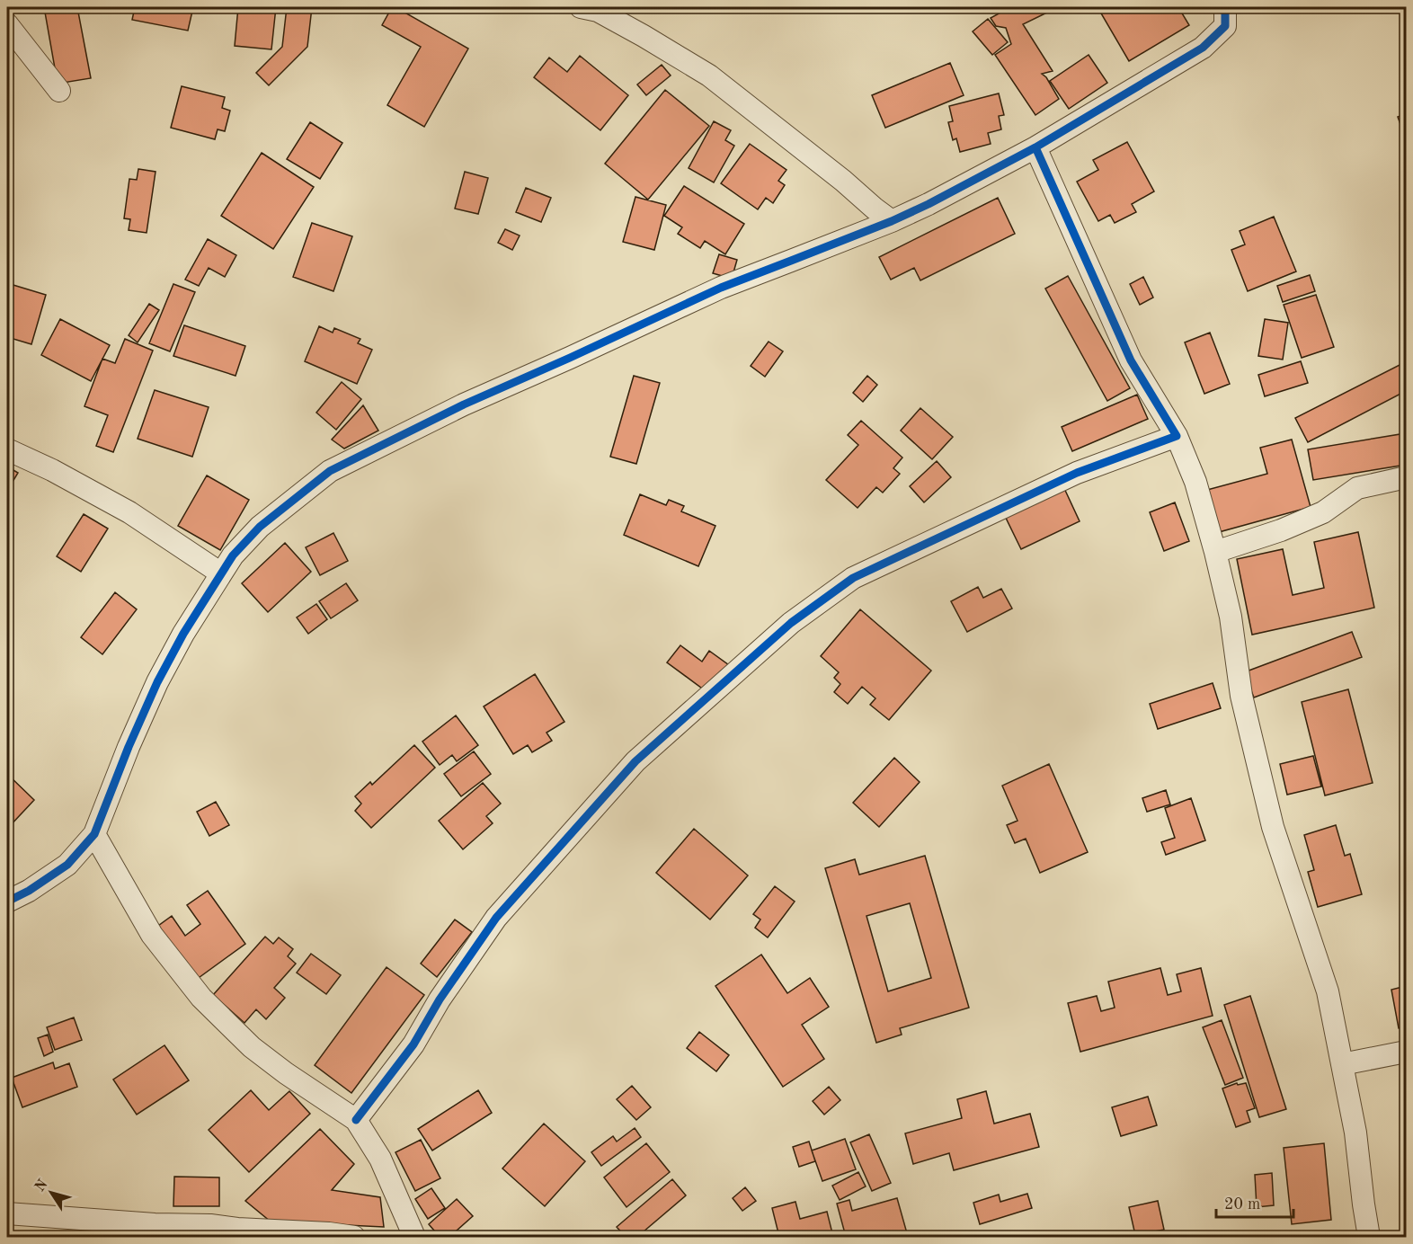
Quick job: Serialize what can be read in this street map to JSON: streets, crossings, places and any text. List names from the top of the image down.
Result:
{
  "scale_bar": "20 m",
  "north": "top left"
}
